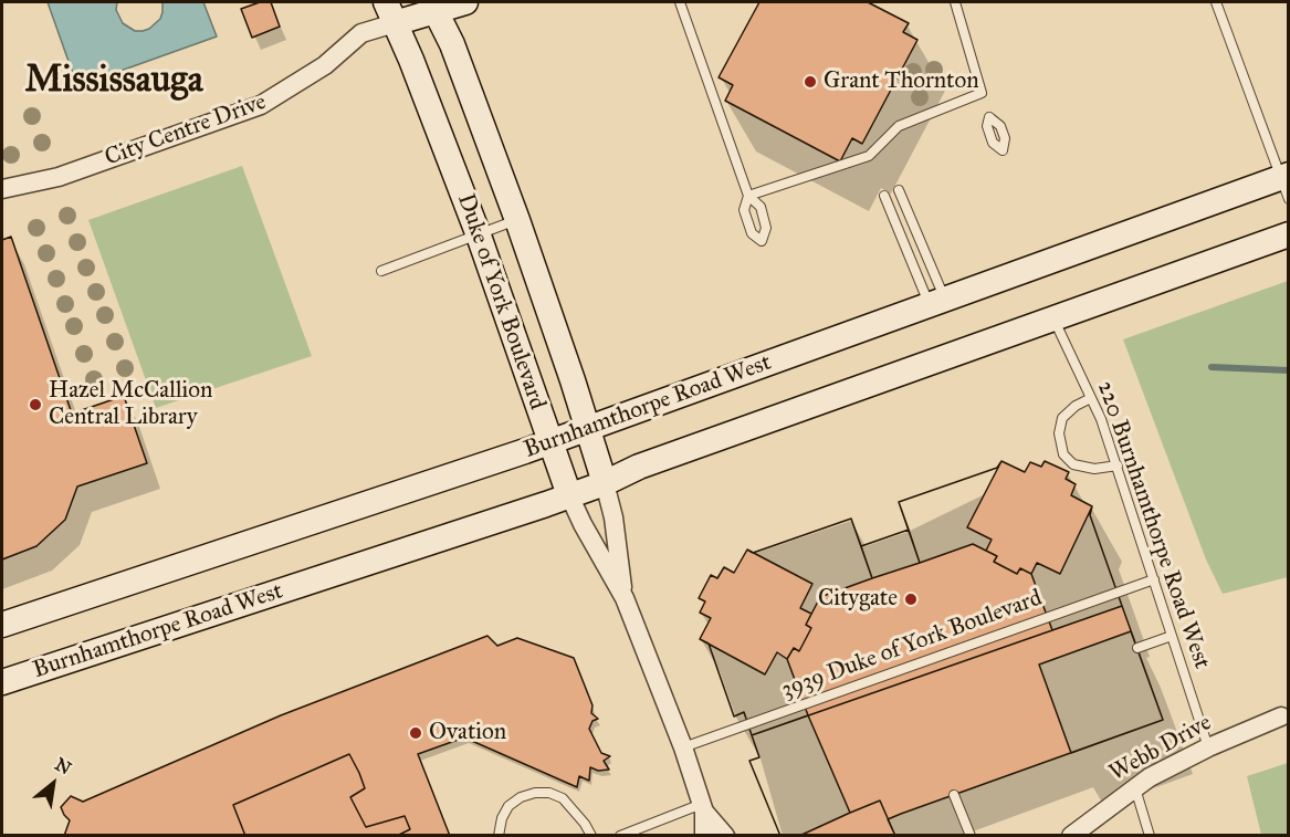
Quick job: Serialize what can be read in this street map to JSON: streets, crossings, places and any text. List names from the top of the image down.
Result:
{
  "streets": {
    "main road": ["City Centre Drive", "Duke of York Boulevard", "Burnhamthorpe Road West"],
    "street": ["Webb Drive"],
    "lane": ["220 Burnhamthorpe Road West", "3939 Duke of York Boulevard"]
  },
  "crossings": [
    ["City Centre Drive", "Duke of York Boulevard"],
    ["Duke of York Boulevard", "Burnhamthorpe Road West"],
    ["Duke of York Boulevard", "3939 Duke of York Boulevard"],
    ["Burnhamthorpe Road West", "220 Burnhamthorpe Road West"],
    ["220 Burnhamthorpe Road West", "3939 Duke of York Boulevard"],
    ["220 Burnhamthorpe Road West", "Webb Drive"]
  ],
  "districts": ["Mississauga"],
  "places": [
    "Grant Thornton",
    "Hazel McCallion Central Library",
    "Citygate",
    "Ovation"
  ],
  "north": "top right"
}
